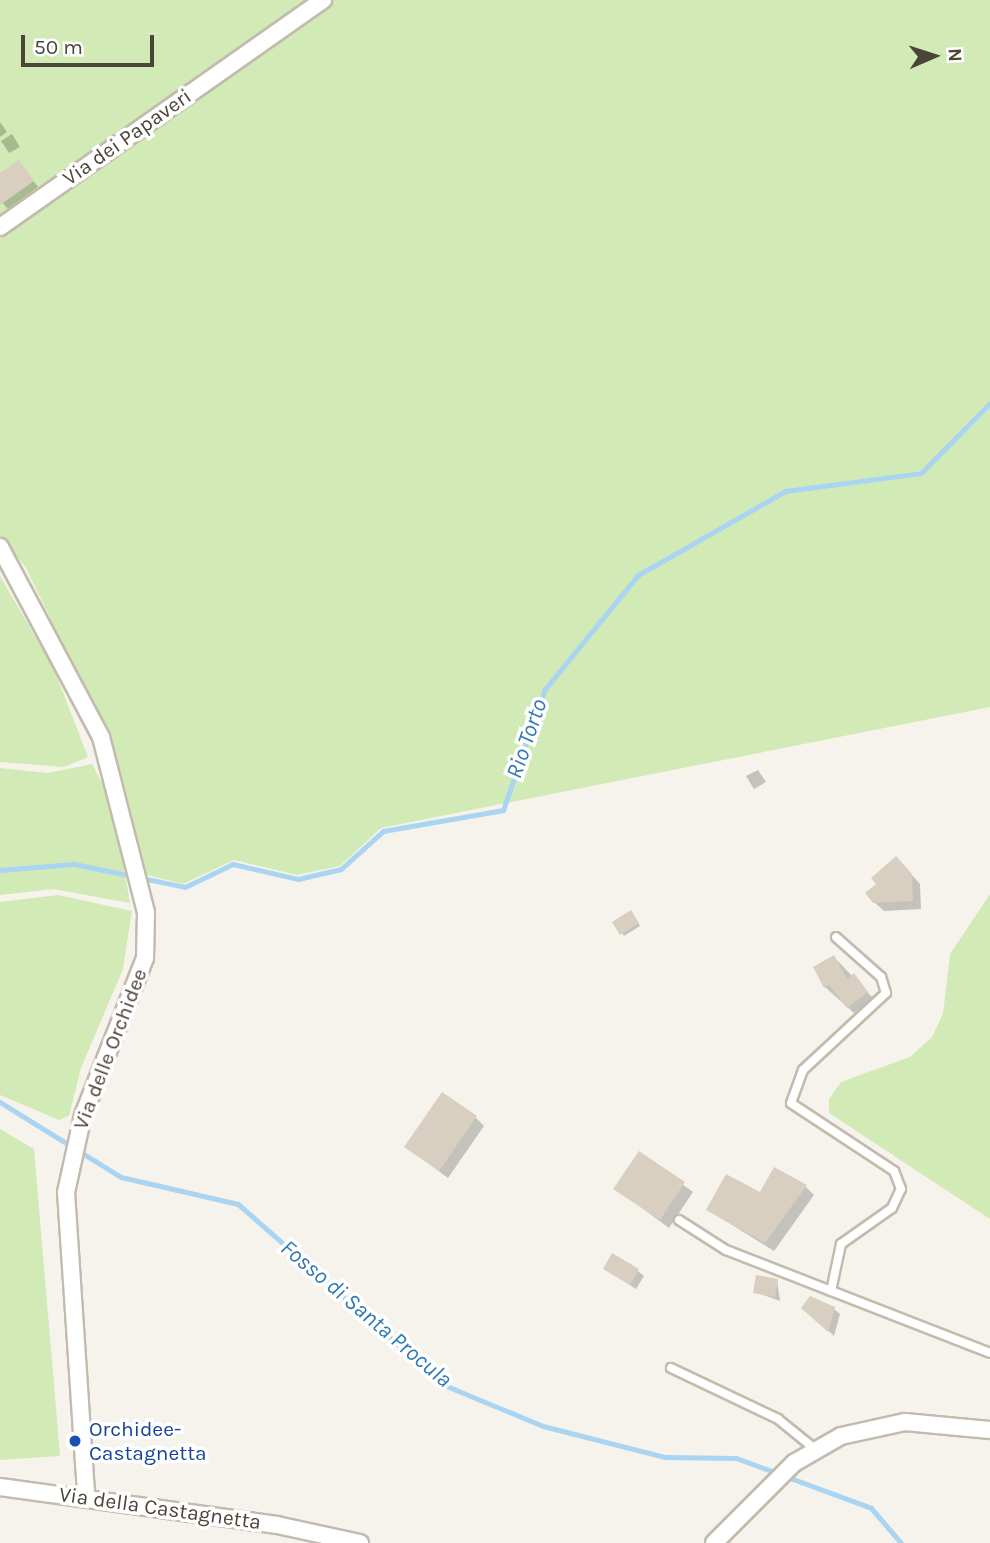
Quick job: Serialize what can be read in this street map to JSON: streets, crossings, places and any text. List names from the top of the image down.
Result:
{
  "streets": {
    "street": ["Via dei Papaveri", "Via delle Orchidee", "Via della Castagnetta"]
  },
  "crossings": [
    ["Via delle Orchidee", "Via della Castagnetta"]
  ],
  "water": ["Rio Torto", "Fosso di Santa Procula"],
  "places": ["Orchidee- Castagnetta"],
  "scale_bar": "50 m",
  "north": "right"
}
